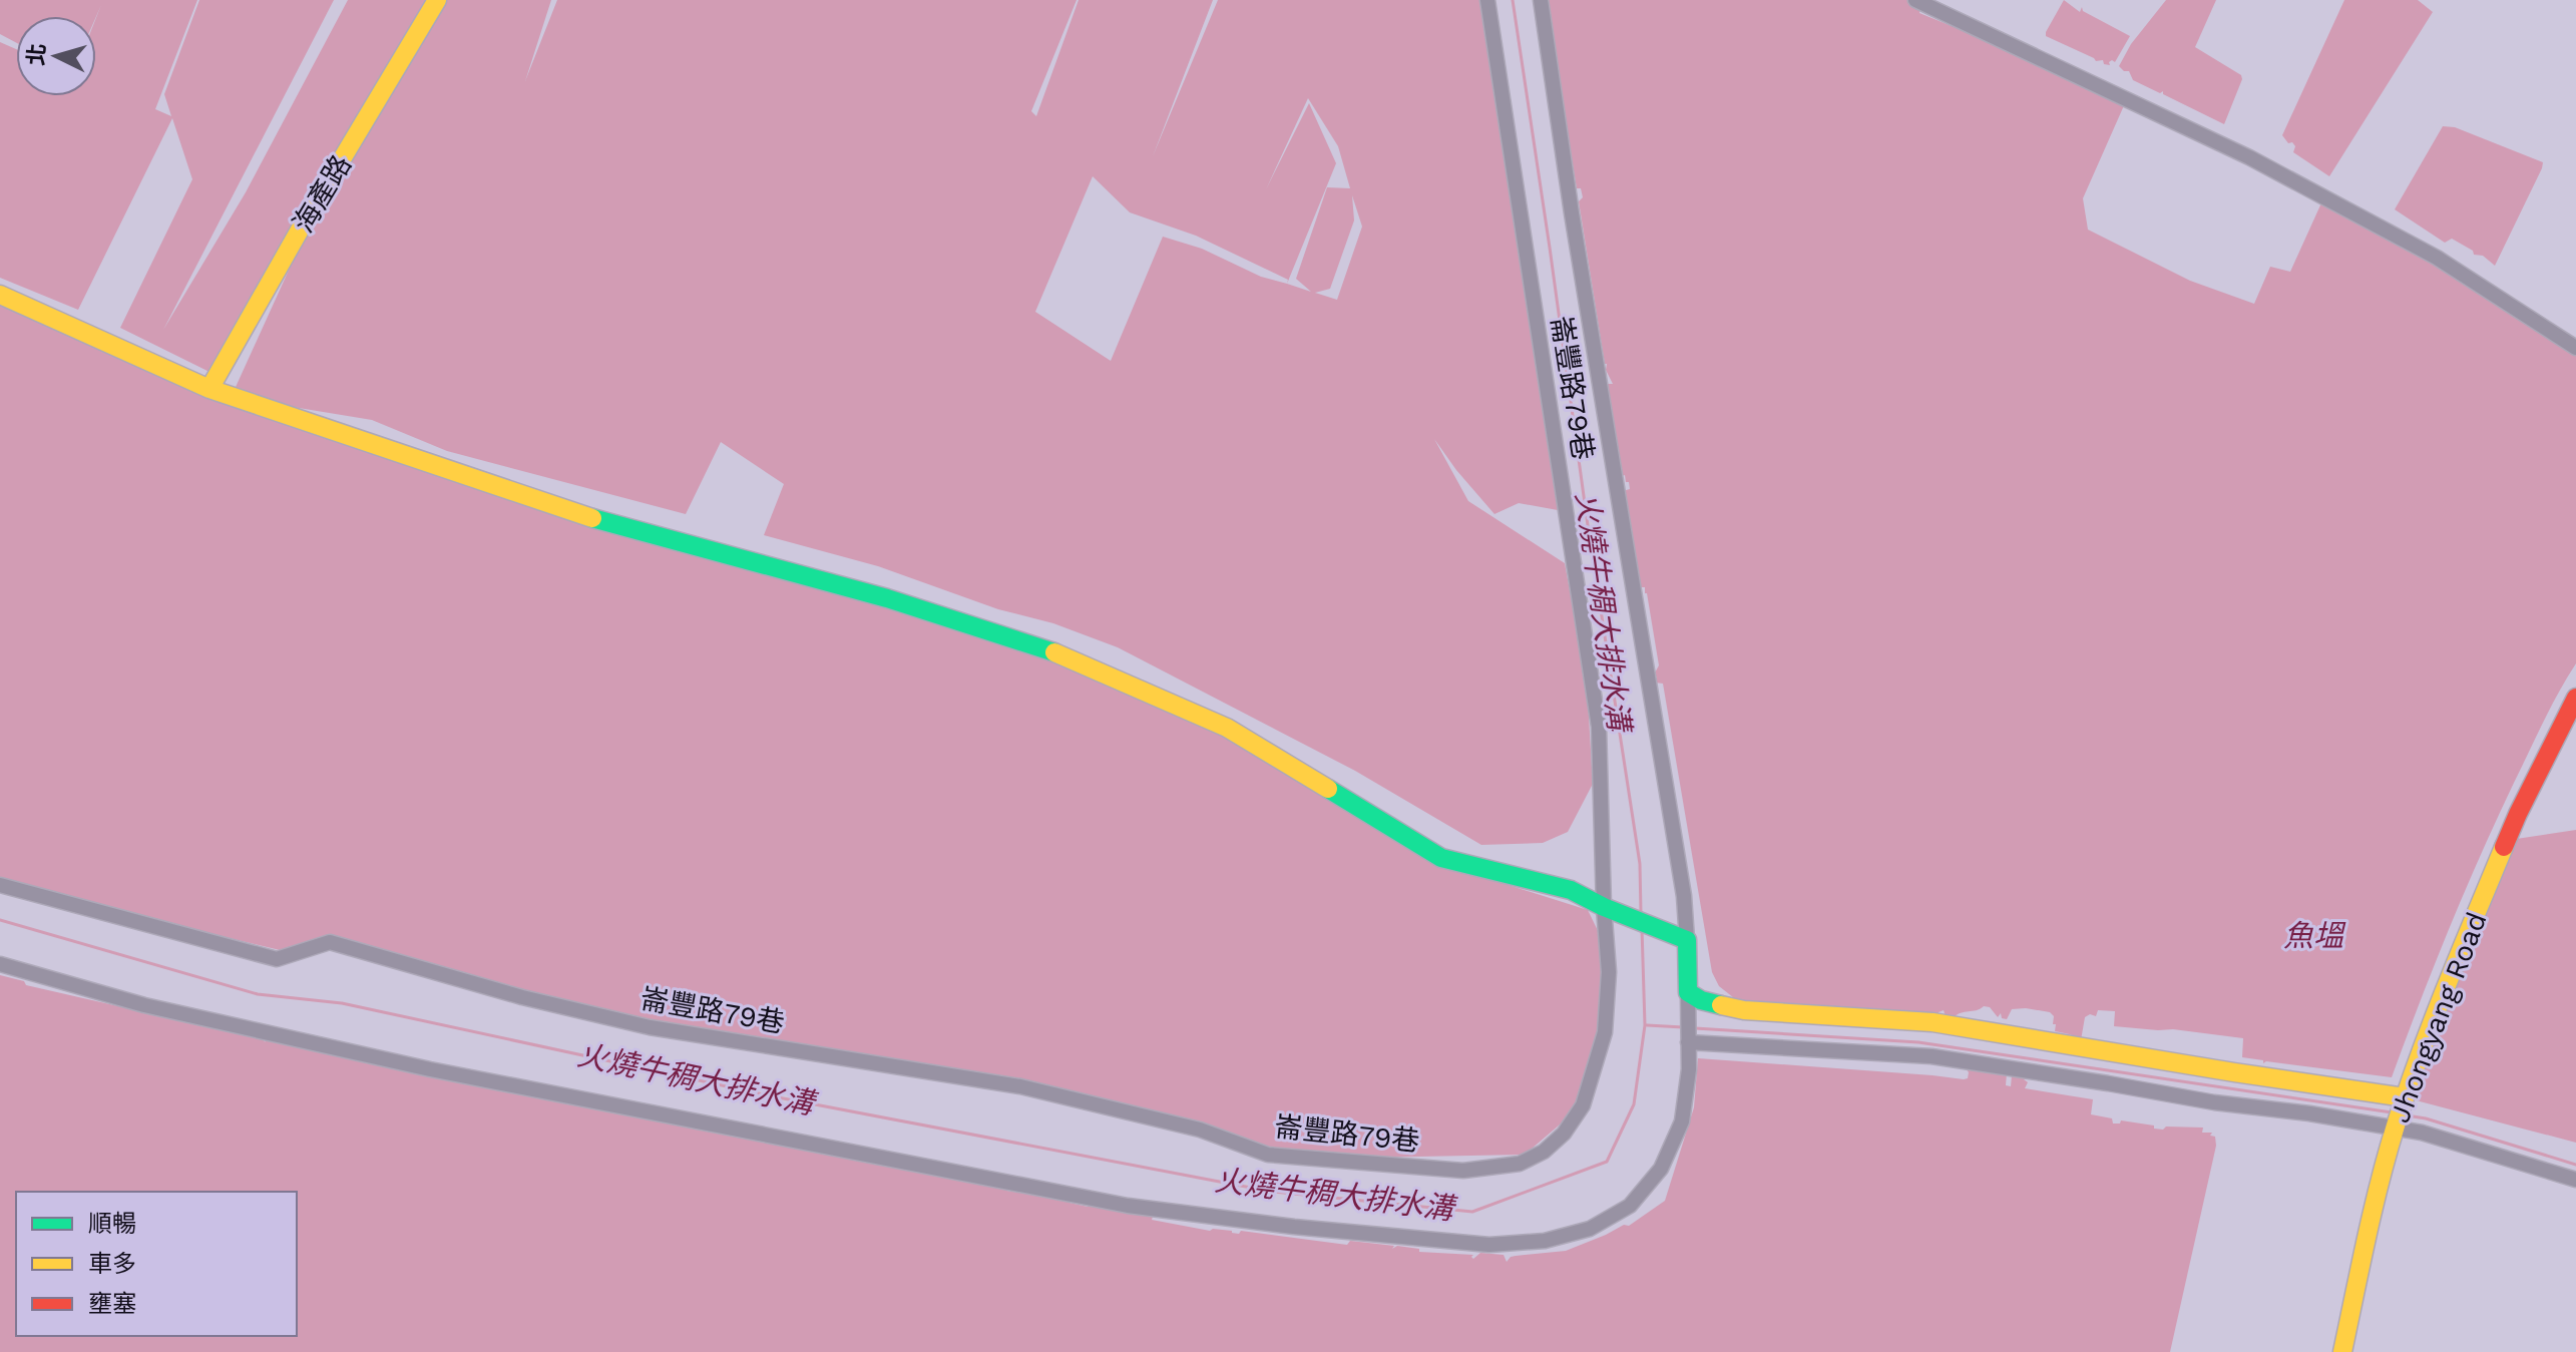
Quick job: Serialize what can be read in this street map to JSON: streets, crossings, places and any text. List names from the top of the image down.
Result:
{
  "streets": {
    "street": ["海產路", "崙豐路79巷", "Jhongyang Road"]
  },
  "water": ["火燒牛稠大排水溝", "魚塭"],
  "legend": ["順暢", "車多", "壅塞"],
  "north": "left"
}
